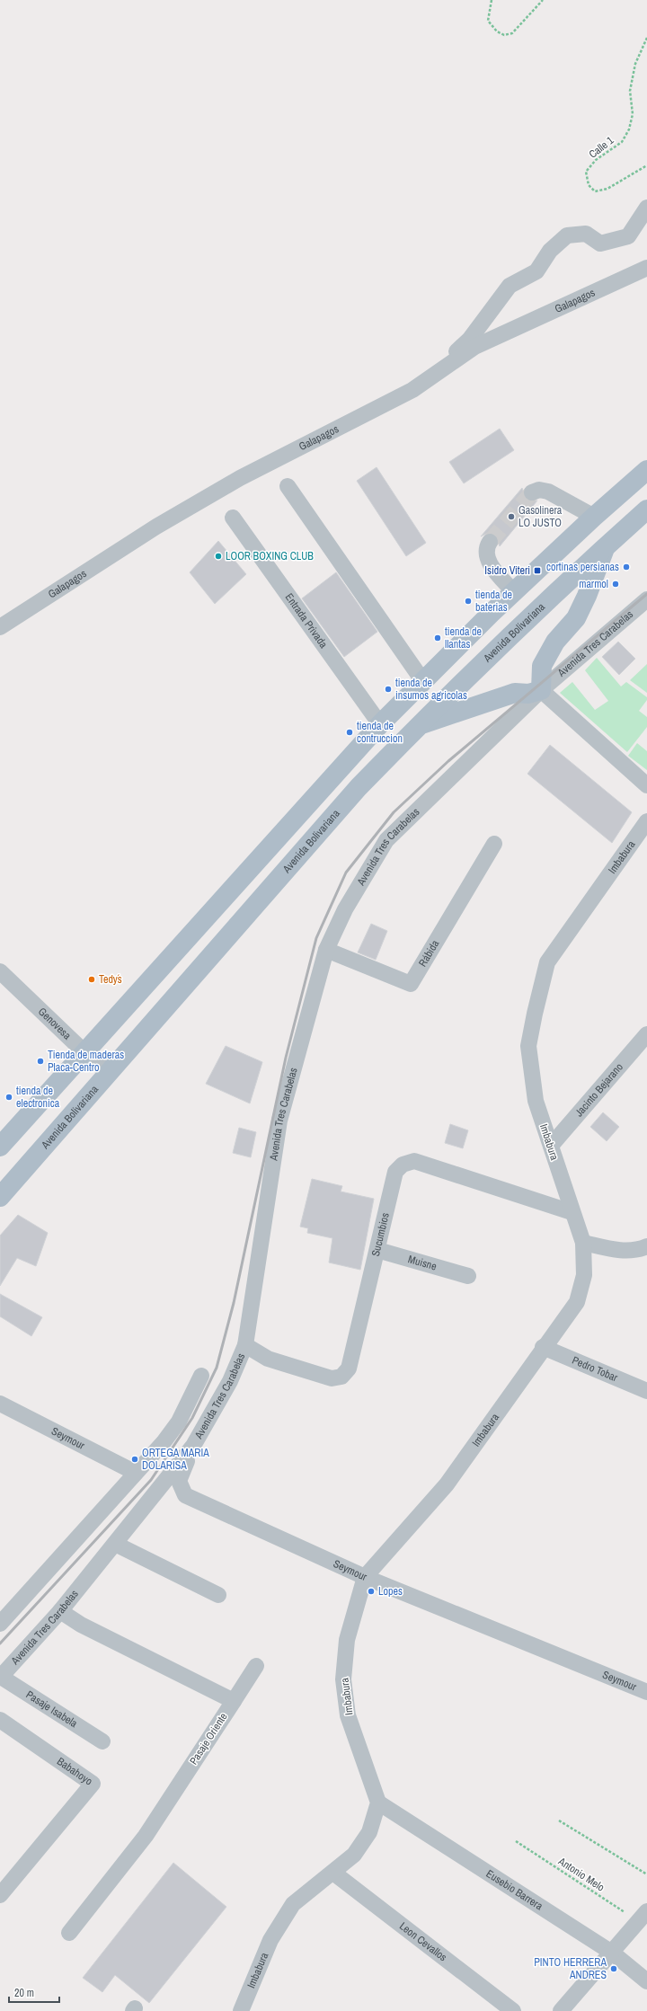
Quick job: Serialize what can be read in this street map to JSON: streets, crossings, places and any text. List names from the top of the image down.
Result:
{
  "streets": {
    "main road": ["Avenida Bolivariana"],
    "street": [
      "Galapagos",
      "Entrada Privada",
      "Avenida Tres Carabelas",
      "Imbabura",
      "Rábida",
      "Genovesa",
      "Jacinto Bejarano",
      "Sucumbios",
      "Muisne",
      "Pedro Tobar",
      "Seymour",
      "Pasaje Isabela",
      "Pasaje Oriente",
      "Babahoyo",
      "Eusebio Barrera",
      "Leon Cevallos"
    ],
    "path": ["Calle 1", "Antonio Melo"]
  },
  "crossings": [
    ["Avenida Bolivariana", "Genovesa"],
    ["Avenida Tres Carabelas", "Rábida"],
    ["Avenida Tres Carabelas", "Sucumbios"],
    ["Avenida Tres Carabelas", "Seymour"],
    ["Avenida Tres Carabelas", "Pasaje Isabela"],
    ["Avenida Tres Carabelas", "Pasaje Oriente"],
    ["Imbabura", "Jacinto Bejarano"],
    ["Imbabura", "Sucumbios"],
    ["Imbabura", "Pedro Tobar"],
    ["Imbabura", "Seymour"],
    ["Imbabura", "Eusebio Barrera"],
    ["Imbabura", "Leon Cevallos"],
    ["Sucumbios", "Muisne"]
  ],
  "places": {
    "other": [
      "Gasolinera LO JUSTO",
      "LOOR BOXING CLUB",
      "cortinas persianas",
      "marmol",
      "tienda de baterias",
      "tienda de llantas",
      "tienda de insumos agricolas",
      "tienda de contruccion",
      "Tedy´s",
      "Tienda de maderas Placa-Centro",
      "tienda de electronica",
      "ORTEGA MARIA DOLARISA",
      "Lopes",
      "PINTO HERRERA ANDRES"
    ],
    "transit": ["Isidro Viteri"]
  },
  "scale_bar": "20 m"
}
